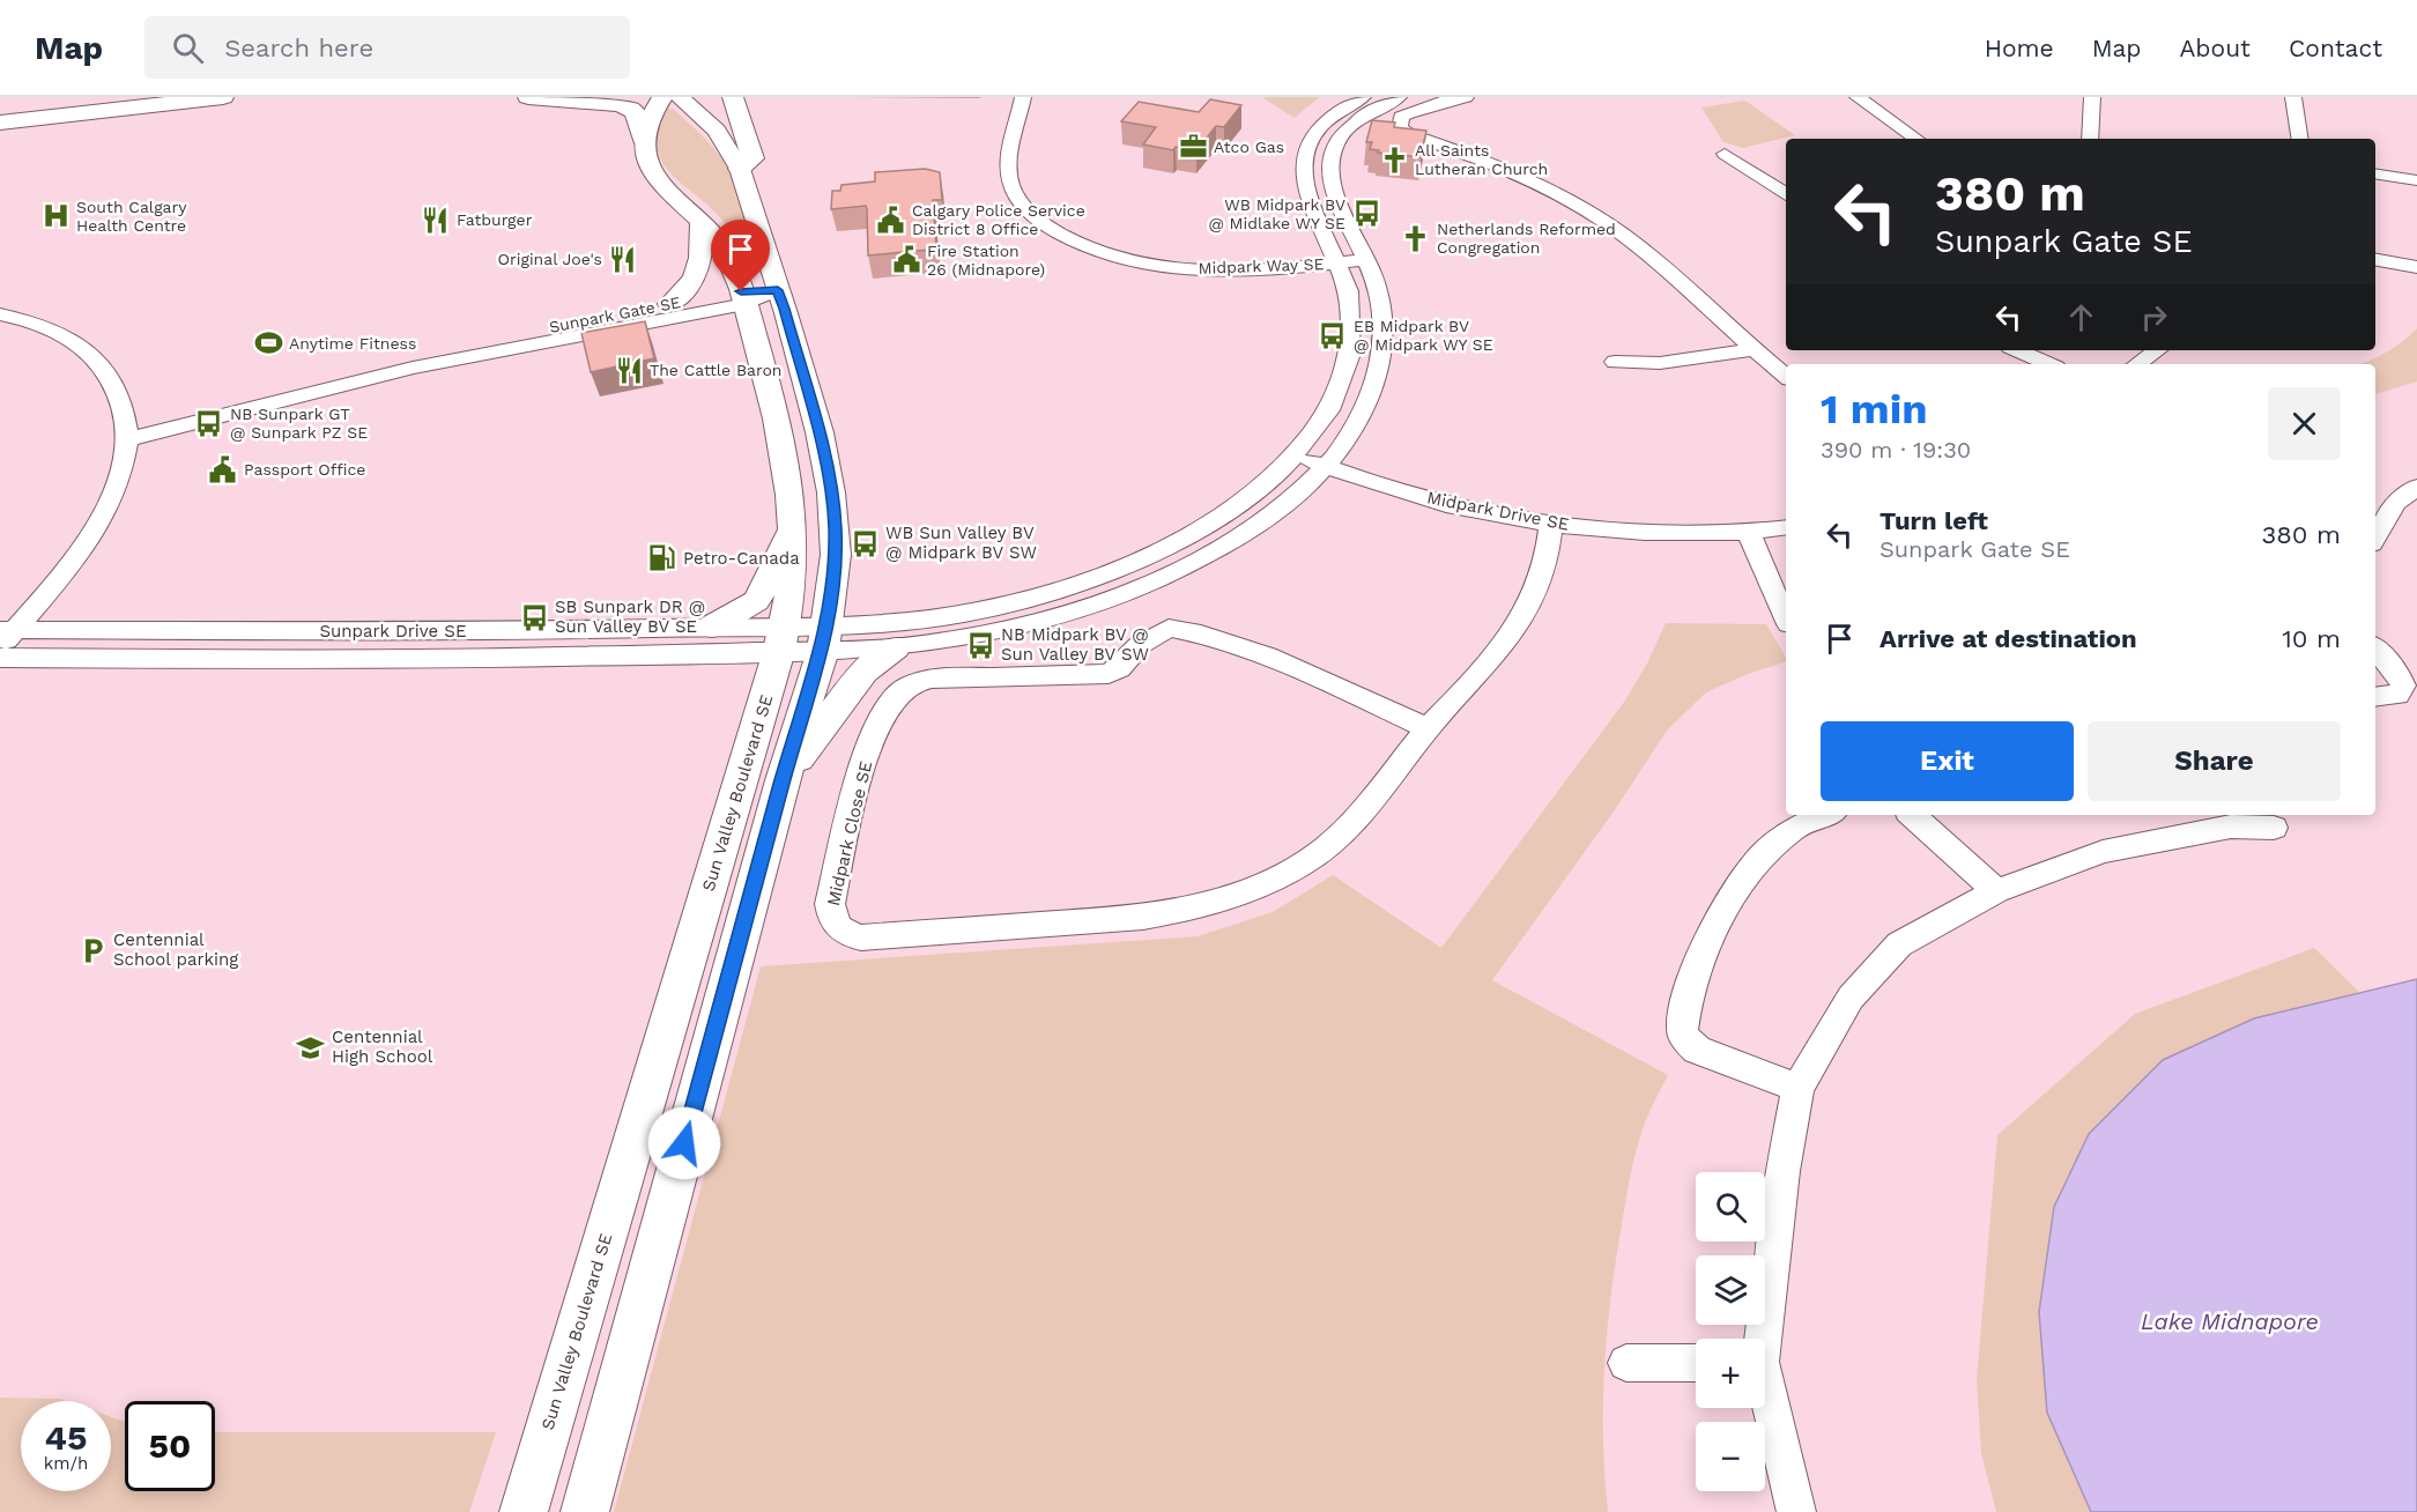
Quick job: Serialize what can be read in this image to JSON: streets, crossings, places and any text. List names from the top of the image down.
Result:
{
  "streets": {
    "main road": ["Sun Valley Boulevard SE"],
    "street": [
      "Midpark Way SE",
      "Sunpark Gate SE",
      "Midpark Drive SE",
      "Sunpark Drive SE",
      "Midpark Close SE"
    ]
  },
  "crossings": [
    ["Sunpark Gate SE", "Sun Valley Boulevard SE"],
    ["Midpark Drive SE", "Midpark Close SE"],
    ["Sunpark Drive SE", "Sun Valley Boulevard SE"]
  ],
  "water": ["Lake Midnapore"],
  "places": {
    "office": ["Atco Gas"],
    "church": ["All Saints Lutheran Church", "Netherlands Reformed Congregation"],
    "bus stop": [
      "WB Midpark BV @ Midlake WY SE",
      "EB Midpark BV @ Midpark WY SE",
      "NB Sunpark GT @ Sunpark PZ SE",
      "WB Sun Valley BV @ Midpark BV SW",
      "SB Sunpark DR @ Sun Valley BV SE",
      "NB Midpark BV @ Sun Valley BV SW"
    ],
    "hospital": ["South Calgary Health Centre"],
    "restaurant": ["Fatburger", "Original Joe's", "The Cattle Baron"],
    "public building": ["Calgary Police Service District 8 Office", "Fire Station 26 (Midnapore)", "Passport Office"],
    "sports": ["Anytime Fitness"],
    "fuel station": ["Petro-Canada"],
    "parking": ["Centennial School parking"],
    "school or university": ["Centennial High School"]
  },
  "page": {
    "header": "Map",
    "search": "Search here",
    "nav": [
      "Home",
      "Map",
      "About",
      "Contact"
    ],
    "turn": ["380 m", "Sunpark Gate SE"],
    "heading": ["1 min", "390 m · 19:30"],
    "list": [
      {
        "name": "Turn left",
        "note": "Sunpark Gate SE",
        "value": "380 m"
      },
      {
        "name": "Arrive at destination",
        "value": "10 m"
      }
    ],
    "buttons": ["Exit", "Share"],
    "map_buttons": ["+", "−"],
    "speed": "45 km/h",
    "limit": "50"
  }
}
